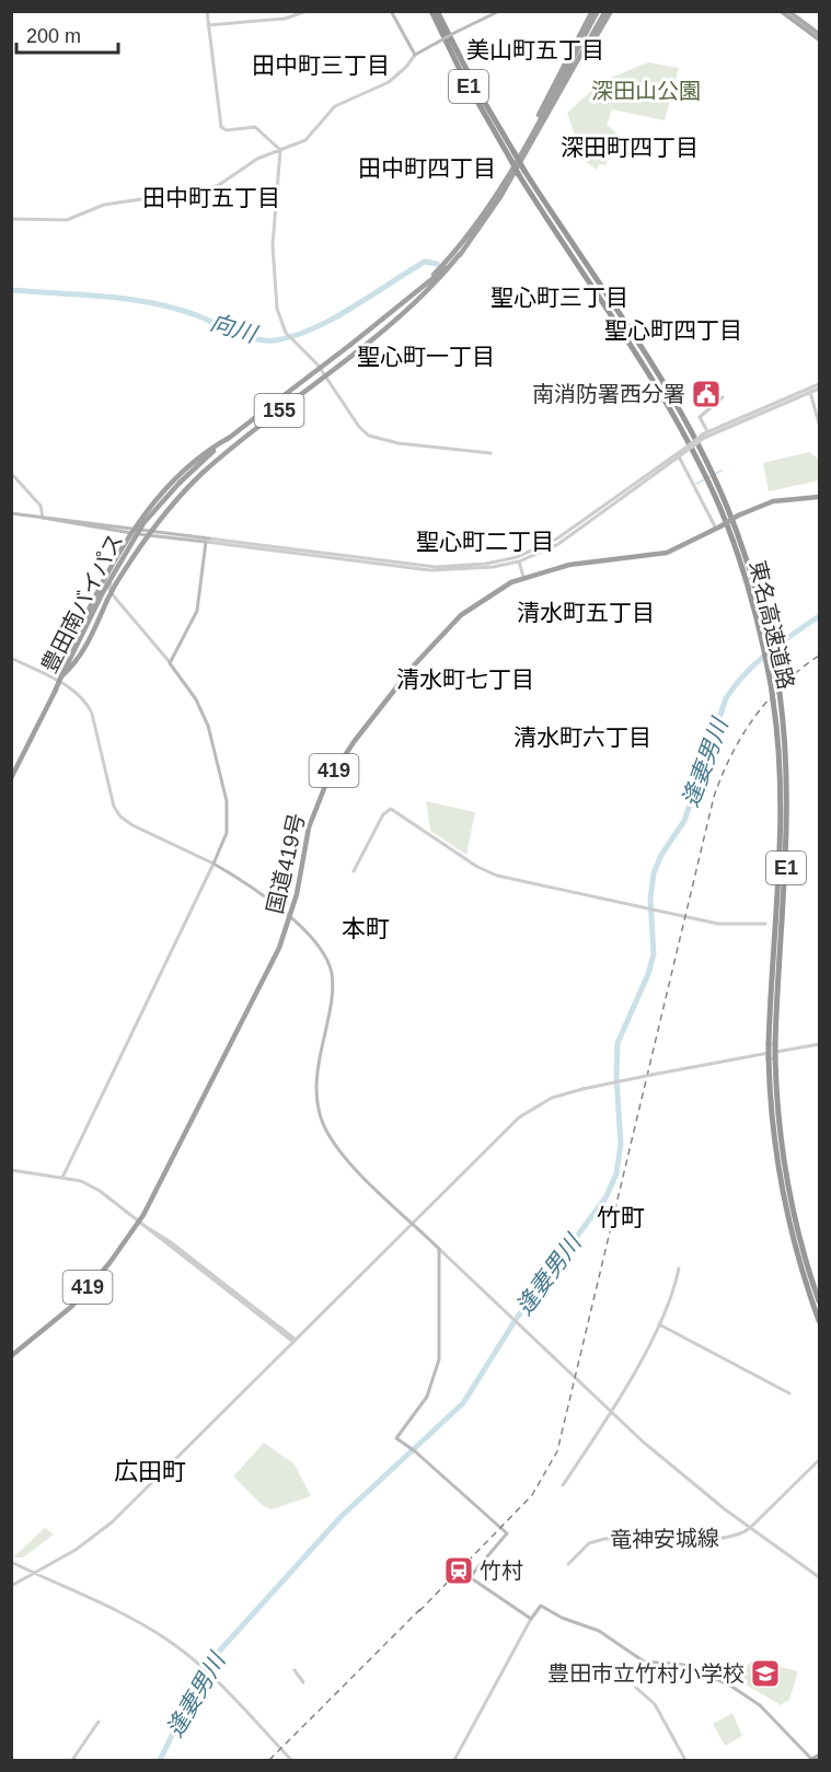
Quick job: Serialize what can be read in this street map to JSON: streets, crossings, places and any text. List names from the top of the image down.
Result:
{
  "streets": {
    "highway": [
      "E1",
      "155",
      "豊田南バイパス",
      "東名高速道路",
      "419",
      "国道419号"
    ],
    "street": ["竜神安城線"]
  },
  "crossings": [
    ["155", "豊田南バイパス"]
  ],
  "districts": [
    "美山町五丁目",
    "田中町三丁目",
    "深田町四丁目",
    "田中町四丁目",
    "田中町五丁目",
    "聖心町三丁目",
    "聖心町四丁目",
    "聖心町一丁目",
    "聖心町二丁目",
    "清水町五丁目",
    "清水町七丁目",
    "清水町六丁目",
    "本町",
    "竹町",
    "広田町"
  ],
  "water": ["向川", "逢妻男川"],
  "parks": ["深田山公園"],
  "places": {
    "public building": ["南消防署西分署"],
    "station": ["竹村"],
    "school or university": ["豊田市立竹村小学校"]
  },
  "scale_bar": "200 m"
}
